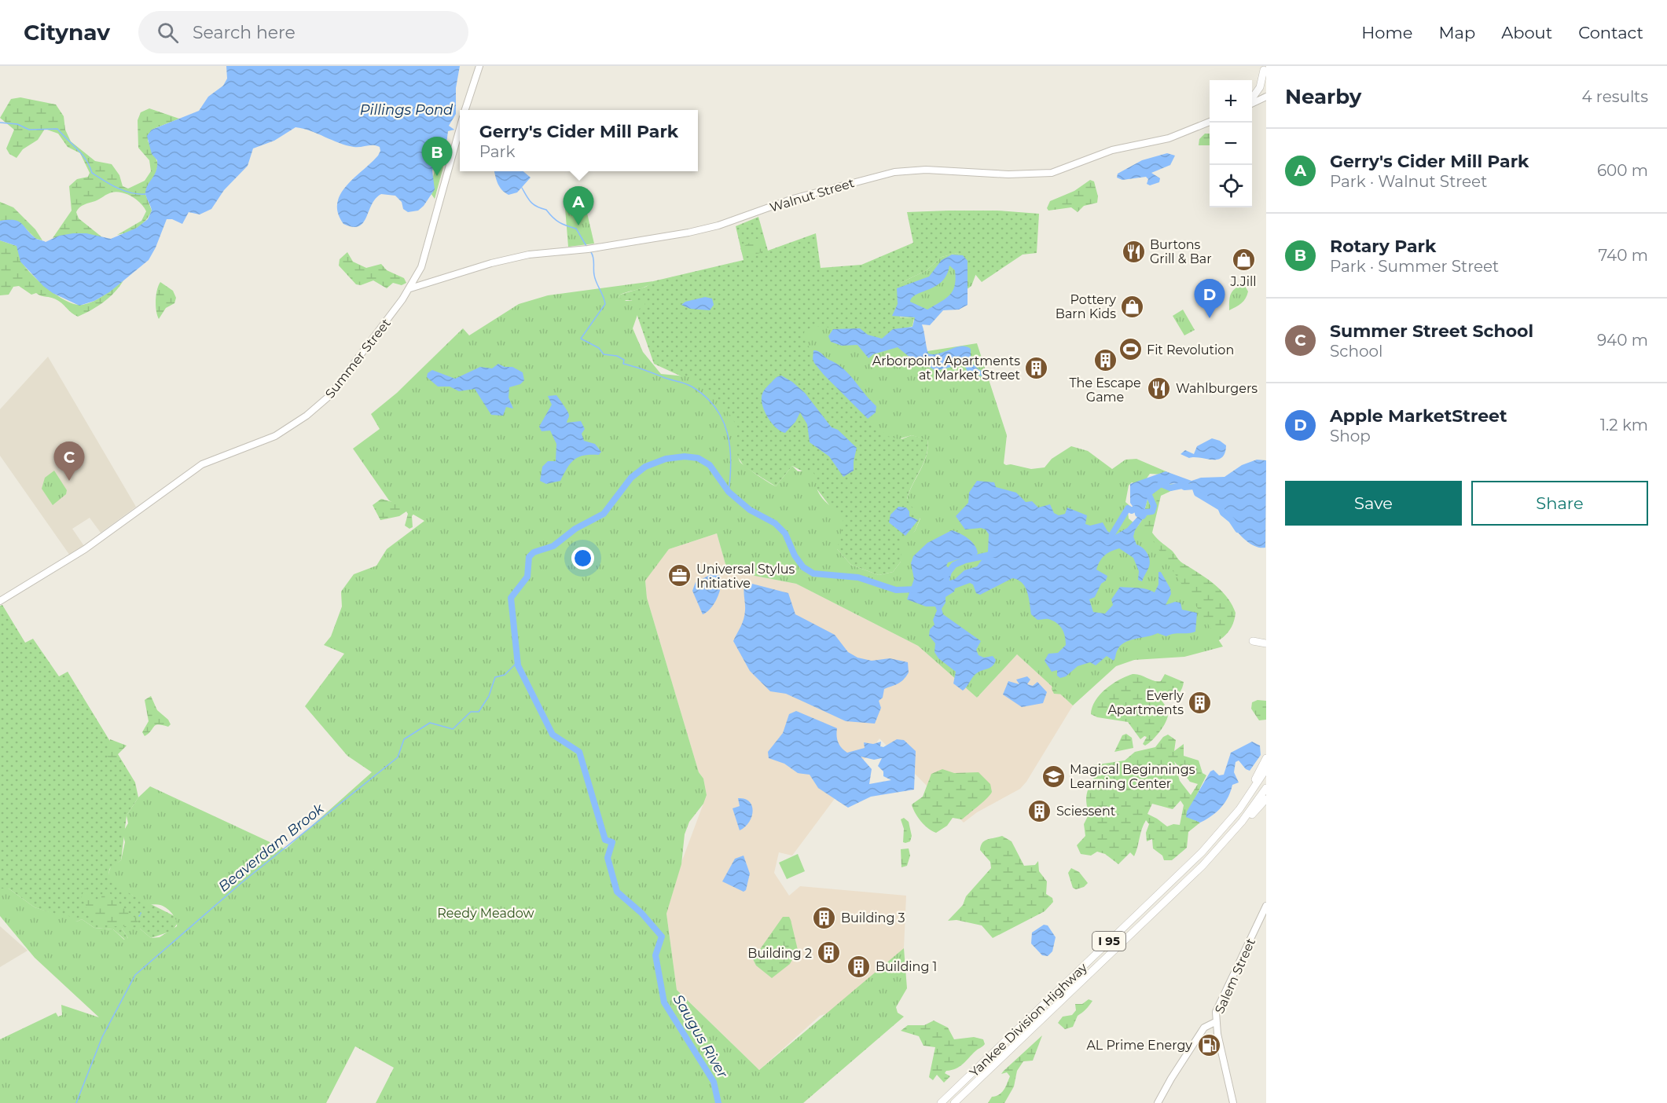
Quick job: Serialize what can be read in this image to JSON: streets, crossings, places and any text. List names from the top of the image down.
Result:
{
  "streets": {
    "highway": ["I 95", "Yankee Division Highway"],
    "main road": ["Walnut Street", "Summer Street", "Salem Street"]
  },
  "crossings": [
    ["Walnut Street", "Summer Street"]
  ],
  "water": ["Pillings Pond", "Beaverdam Brook", "Saugus River"],
  "parks": ["Reedy Meadow"],
  "places": {
    "restaurant": ["Burtons Grill & Bar", "Wahlburgers"],
    "shop": ["J.Jill", "Pottery Barn Kids"],
    "sports": ["Fit Revolution"],
    "building": [
      "The Escape Game",
      "Arborpoint Apartments at Market Street",
      "Everly Apartments",
      "Sciessent",
      "Building 3",
      "Building 2",
      "Building 1"
    ],
    "office": ["Universal Stylus Initiative"],
    "school or university": ["Magical Beginnings Learning Center"],
    "fuel station": ["AL Prime Energy"]
  },
  "page": {
    "header": "Citynav",
    "search": "Search here",
    "nav": [
      "Home",
      "Map",
      "About",
      "Contact"
    ],
    "heading": ["Nearby", "4 results"],
    "map_buttons": ["+", "−"],
    "popup": ["Gerry's Cider Mill Park", "Park"],
    "list": [
      {
        "mark": "A",
        "name": "Gerry's Cider Mill Park",
        "note": "Park · Walnut Street",
        "value": "600 m"
      },
      {
        "mark": "B",
        "name": "Rotary Park",
        "note": "Park · Summer Street",
        "value": "740 m"
      },
      {
        "mark": "C",
        "name": "Summer Street School",
        "note": "School",
        "value": "940 m"
      },
      {
        "mark": "D",
        "name": "Apple MarketStreet",
        "note": "Shop",
        "value": "1.2 km"
      }
    ],
    "pins": [
      "B",
      "A",
      "D",
      "C"
    ],
    "buttons": ["Save", "Share"]
  }
}
